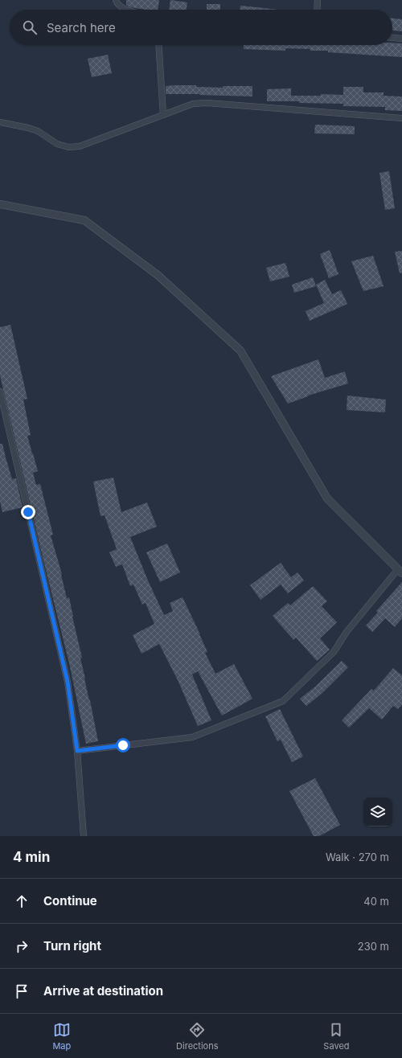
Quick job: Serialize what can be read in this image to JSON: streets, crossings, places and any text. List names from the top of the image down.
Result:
{
  "page": {
    "search": "Search here",
    "heading": ["4 min", "Walk · 270 m"],
    "list": [
      ["Continue", "40 m"],
      ["Turn right", "230 m"],
      "Arrive at destination"
    ],
    "nav": ["Map", "Directions", "Saved"]
  }
}
